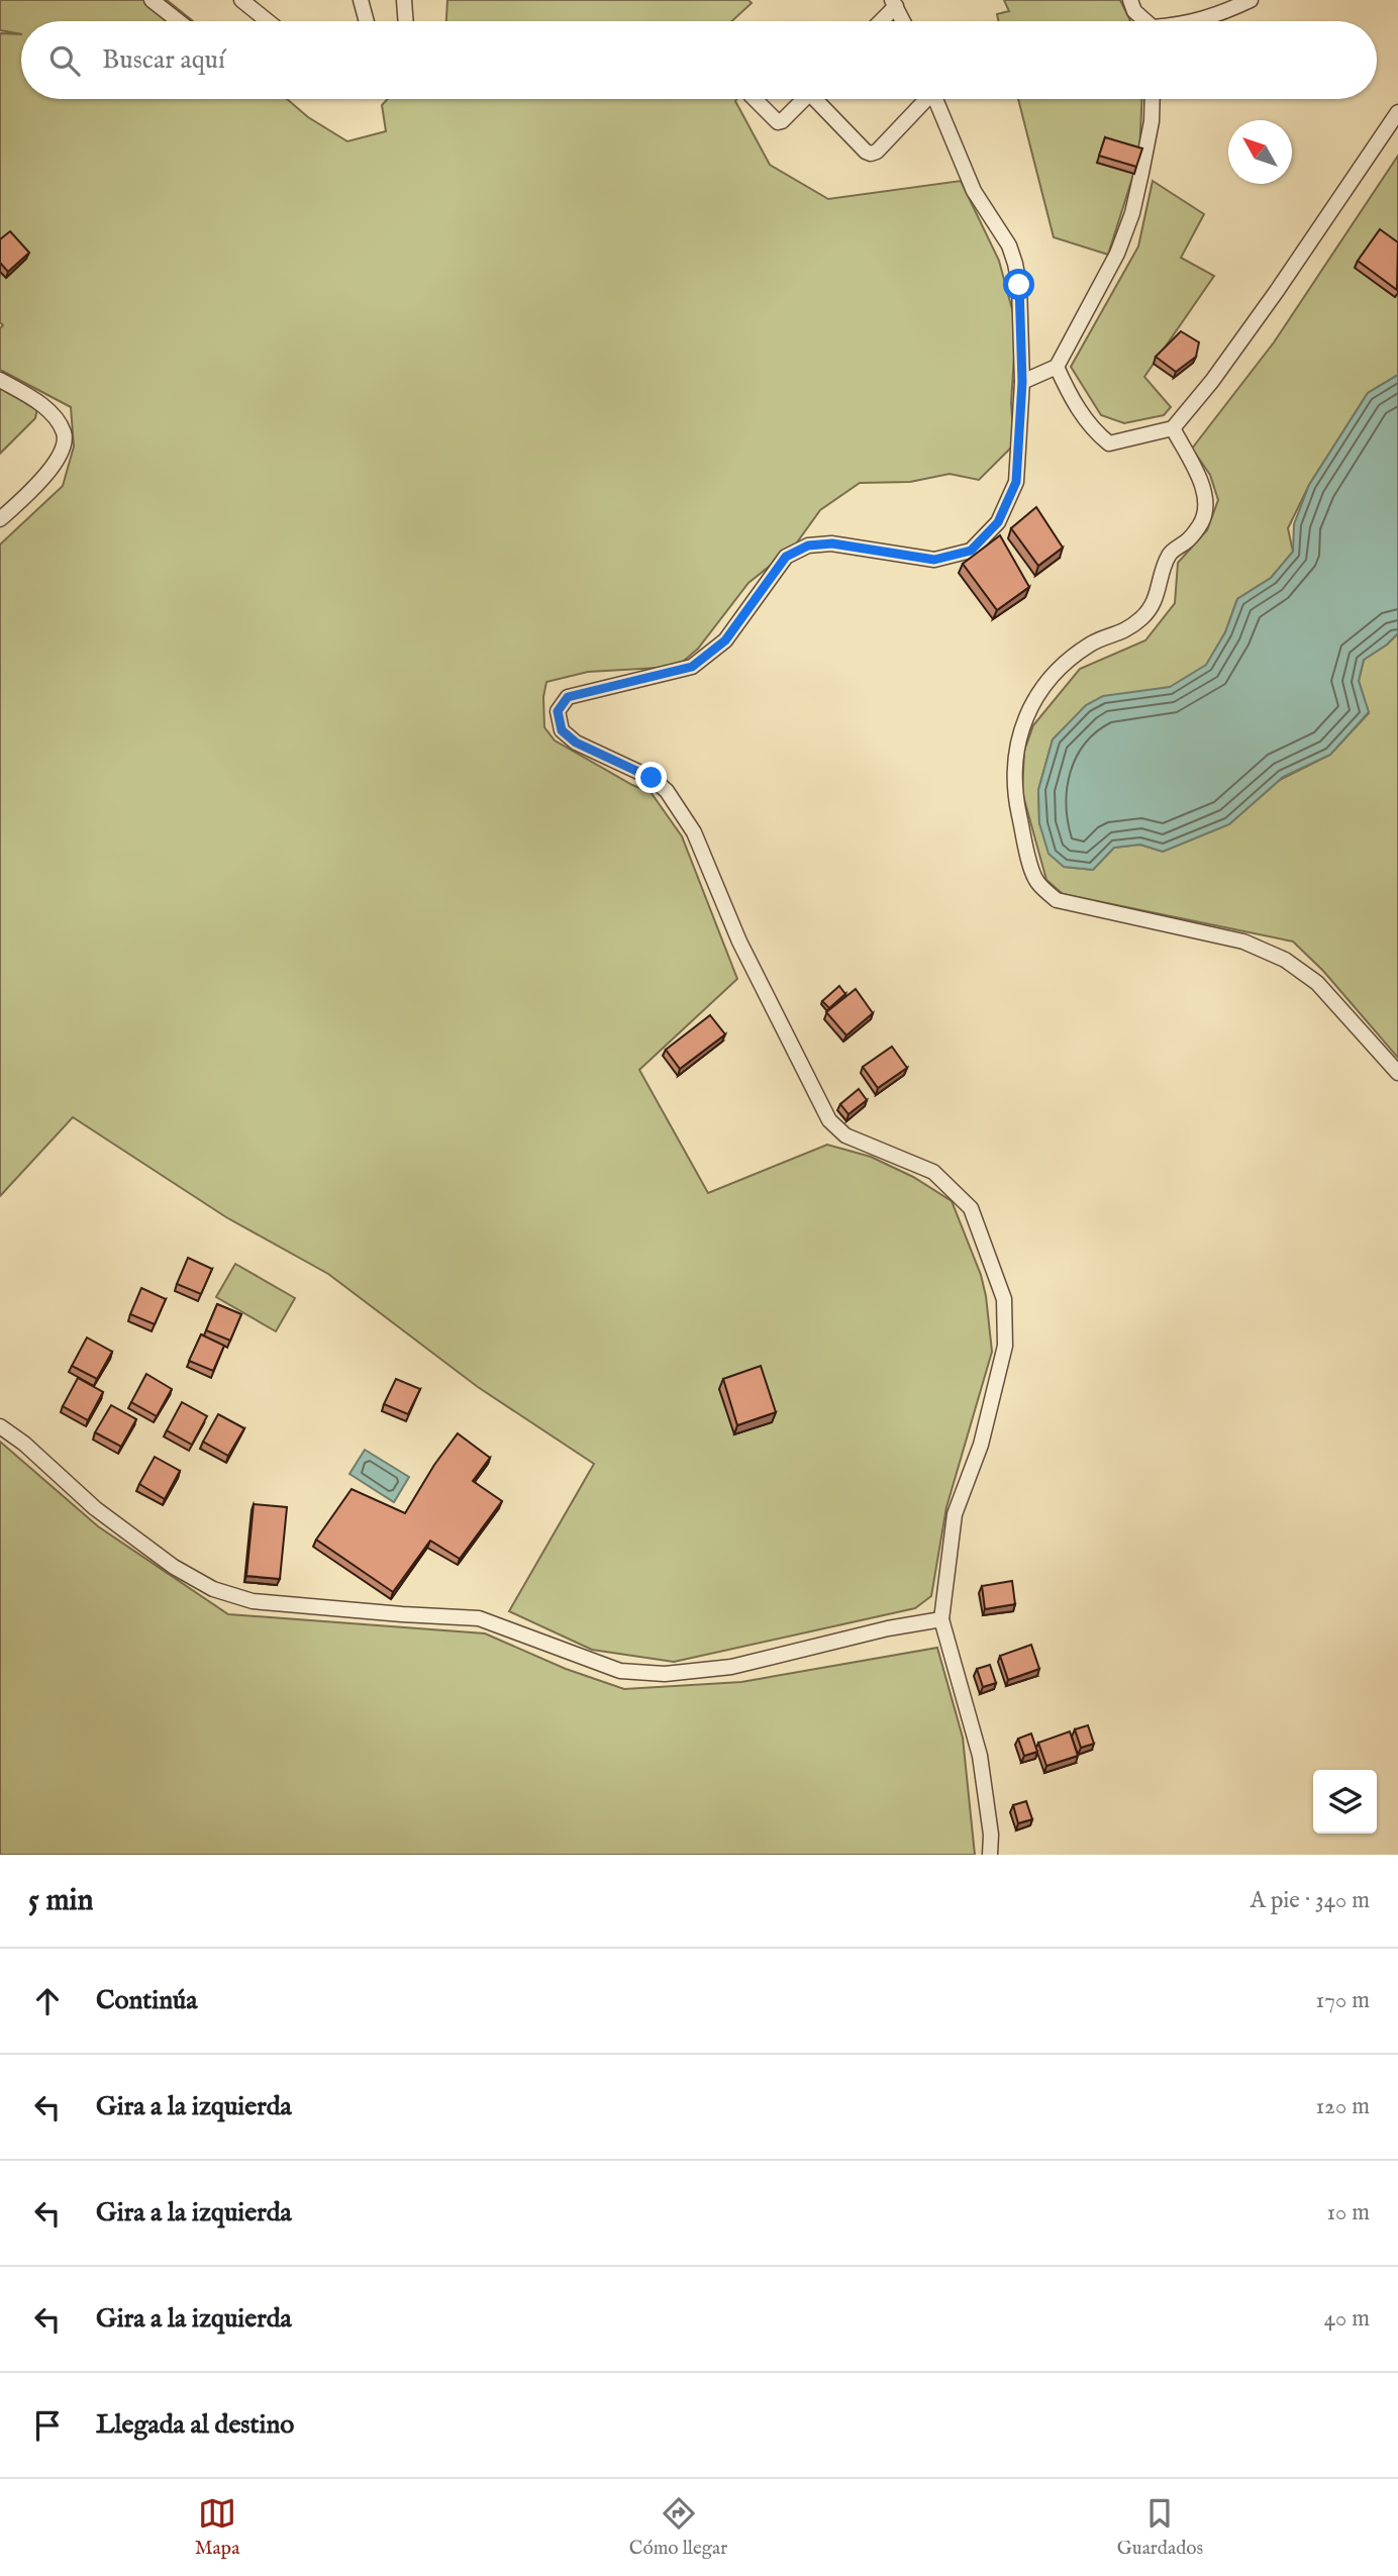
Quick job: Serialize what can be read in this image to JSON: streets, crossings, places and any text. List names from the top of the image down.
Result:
{
  "north": "top left",
  "page": {
    "search": "Buscar aquí",
    "heading": ["5 min", "A pie · 340 m"],
    "list": [
      ["Continúa", "170 m"],
      ["Gira a la izquierda", "120 m"],
      ["Gira a la izquierda", "10 m"],
      ["Gira a la izquierda", "40 m"],
      "Llegada al destino"
    ],
    "nav": ["Mapa", "Cómo llegar", "Guardados"]
  }
}
